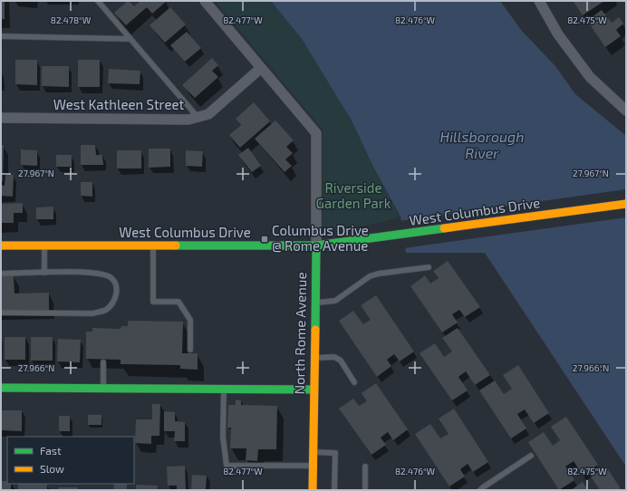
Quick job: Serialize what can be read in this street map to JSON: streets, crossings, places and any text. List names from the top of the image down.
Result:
{
  "streets": {
    "main road": ["West Columbus Drive", "North Rome Avenue"],
    "street": ["West Kathleen Street"]
  },
  "crossings": [
    ["West Kathleen Street", "North Rome Avenue"],
    ["West Columbus Drive", "North Rome Avenue"]
  ],
  "water": ["Hillsborough River"],
  "parks": ["Riverside Garden Park"],
  "places": {
    "transit": ["Columbus Drive @ Rome Avenue"]
  },
  "legend": ["Fast", "Slow"],
  "coordinates": [
    "82.478°W",
    "82.477°W",
    "82.476°W",
    "82.475°W",
    "27.967°N",
    "27.966°N"
  ]
}
